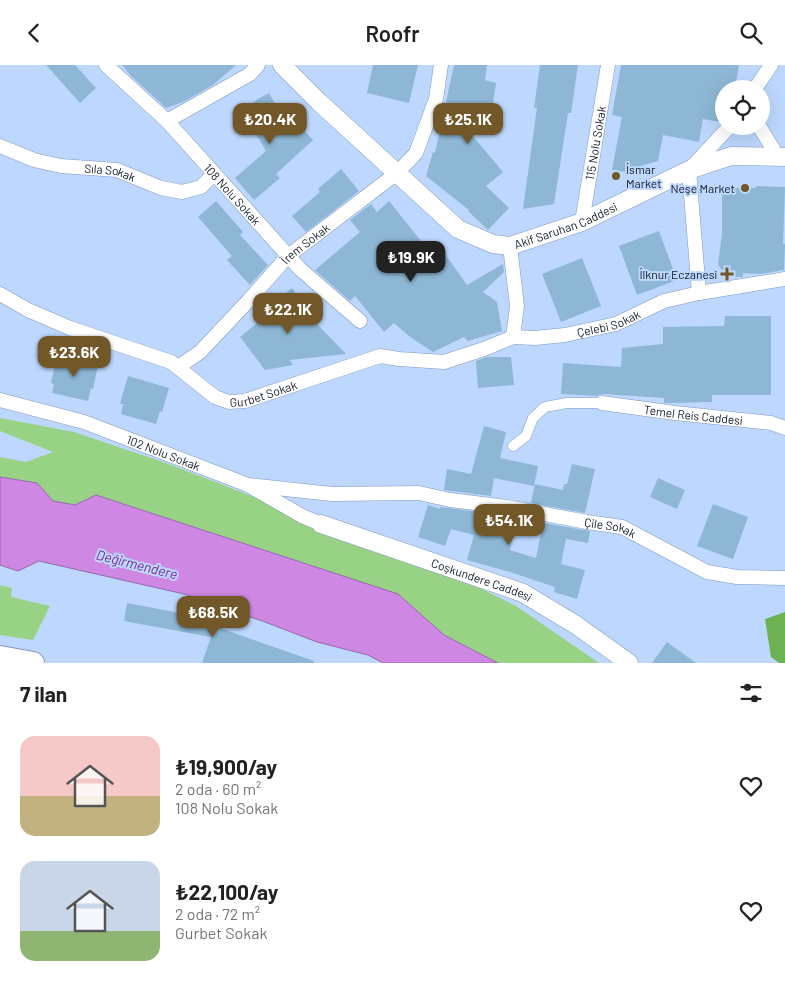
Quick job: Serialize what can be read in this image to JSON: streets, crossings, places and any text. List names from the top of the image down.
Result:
{
  "streets": {
    "street": [
      "115 Nolu Sokak",
      "Sıla Sokak",
      "108 Nolu Sokak",
      "Akif Saruhan Caddesi",
      "İrem Sokak",
      "Çelebi Sokak",
      "Gurbet Sokak",
      "Temel Reis Caddesi",
      "102 Nolu Sokak",
      "Çile Sokak",
      "Coşkundere Caddesi"
    ]
  },
  "crossings": [
    ["115 Nolu Sokak", "Akif Saruhan Caddesi"],
    ["Sıla Sokak", "108 Nolu Sokak"],
    ["108 Nolu Sokak", "İrem Sokak"],
    ["Akif Saruhan Caddesi", "İrem Sokak"],
    ["İrem Sokak", "Gurbet Sokak"],
    ["Çelebi Sokak", "Gurbet Sokak"],
    ["102 Nolu Sokak", "Çile Sokak"],
    ["102 Nolu Sokak", "Coşkundere Caddesi"]
  ],
  "water": ["Değirmendere"],
  "places": {
    "other": ["İsmar Market", "Neşe Market"],
    "health": ["İlknur Eczanesi"]
  },
  "page": {
    "header": "Roofr",
    "price": [
      "₺20.4K",
      "₺25.1K",
      "₺19.9K",
      "₺22.1K",
      "₺23.6K",
      "₺54.1K",
      "₺68.5K"
    ],
    "heading": "7 ilan",
    "list": [
      {
        "name": "₺19,900/ay",
        "note": "2 oda · 60 m² · 108 Nolu Sokak"
      },
      {
        "name": "₺22,100/ay",
        "note": "2 oda · 72 m² · Gurbet Sokak"
      }
    ]
  }
}
